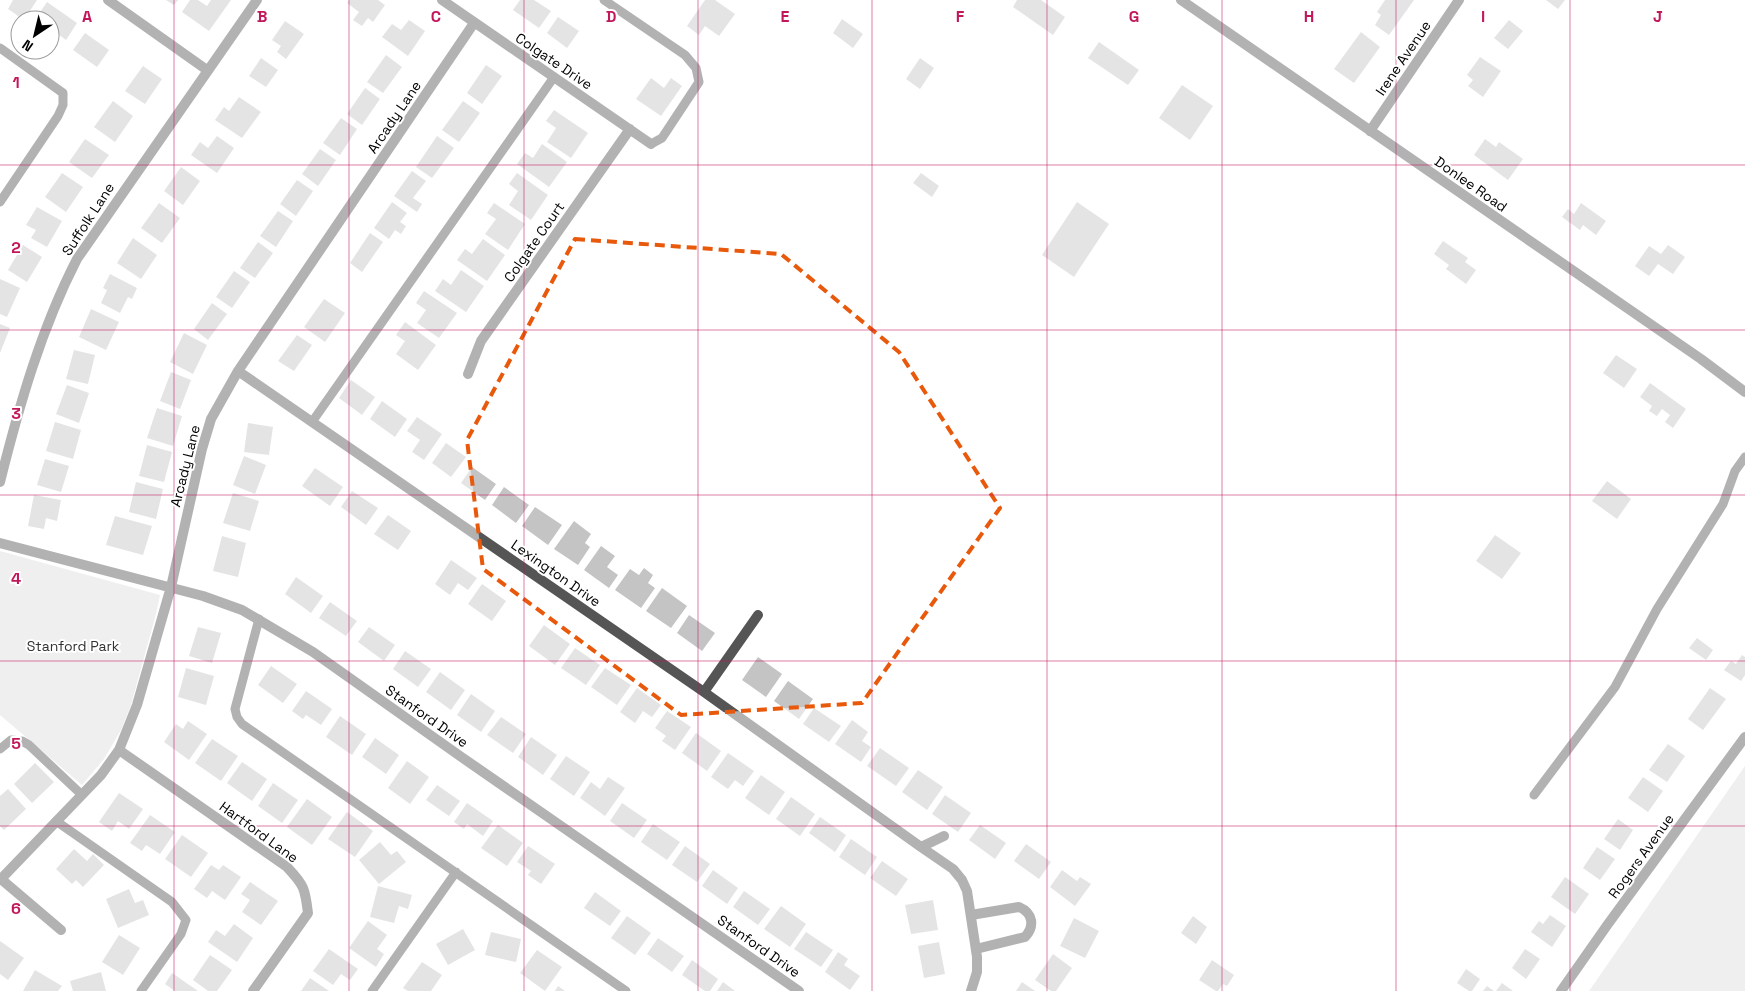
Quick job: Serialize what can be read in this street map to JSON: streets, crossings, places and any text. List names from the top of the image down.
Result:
{
  "streets": {
    "street": [
      "Irene Avenue",
      "Colgate Drive",
      "Arcady Lane",
      "Donlee Road",
      "Suffolk Lane",
      "Colgate Court",
      "Lexington Drive",
      "Stanford Drive",
      "Hartford Lane",
      "Rogers Avenue"
    ]
  },
  "crossings": [
    ["Irene Avenue", "Donlee Road"],
    ["Colgate Drive", "Arcady Lane"],
    ["Colgate Drive", "Colgate Court"],
    ["Arcady Lane", "Lexington Drive"],
    ["Arcady Lane", "Stanford Drive"],
    ["Arcady Lane", "Hartford Lane"]
  ],
  "parks": ["Stanford Park"],
  "north": "bottom left",
  "grid": {
    "columns": [
      "A",
      "B",
      "C",
      "D",
      "E",
      "F",
      "G",
      "H",
      "I",
      "J"
    ],
    "rows": [
      "1",
      "2",
      "3",
      "4",
      "5",
      "6"
    ]
  }
}
